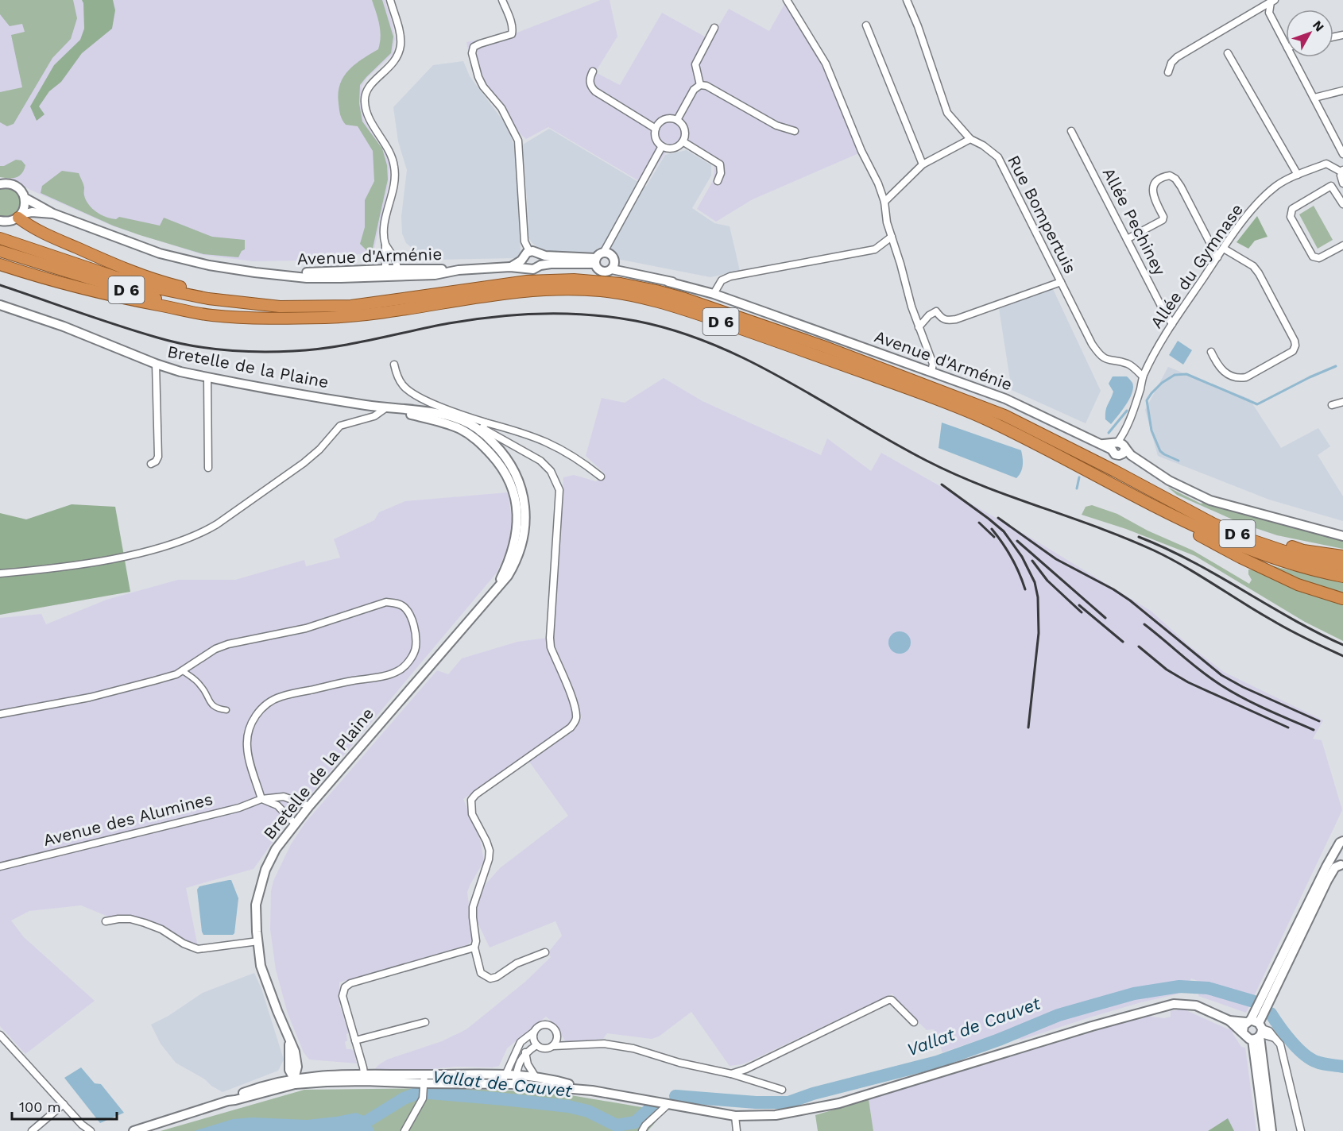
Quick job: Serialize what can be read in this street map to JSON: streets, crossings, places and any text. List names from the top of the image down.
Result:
{
  "streets": {
    "highway": ["D 6"],
    "main road": ["Avenue d'Arménie", "Bretelle de la Plaine"],
    "street": [
      "Rue Bompertuis",
      "Allée Pechiney",
      "Allée du Gymnase",
      "Avenue des Alumines"
    ]
  },
  "crossings": [
    ["Rue Bompertuis", "Allée du Gymnase"],
    ["Allée Pechiney", "Allée du Gymnase"],
    ["Avenue d'Arménie", "Allée du Gymnase"],
    ["Bretelle de la Plaine", "Avenue des Alumines"]
  ],
  "water": ["Vallat de Cauvet"],
  "scale_bar": "100 m",
  "north": "top right"
}
